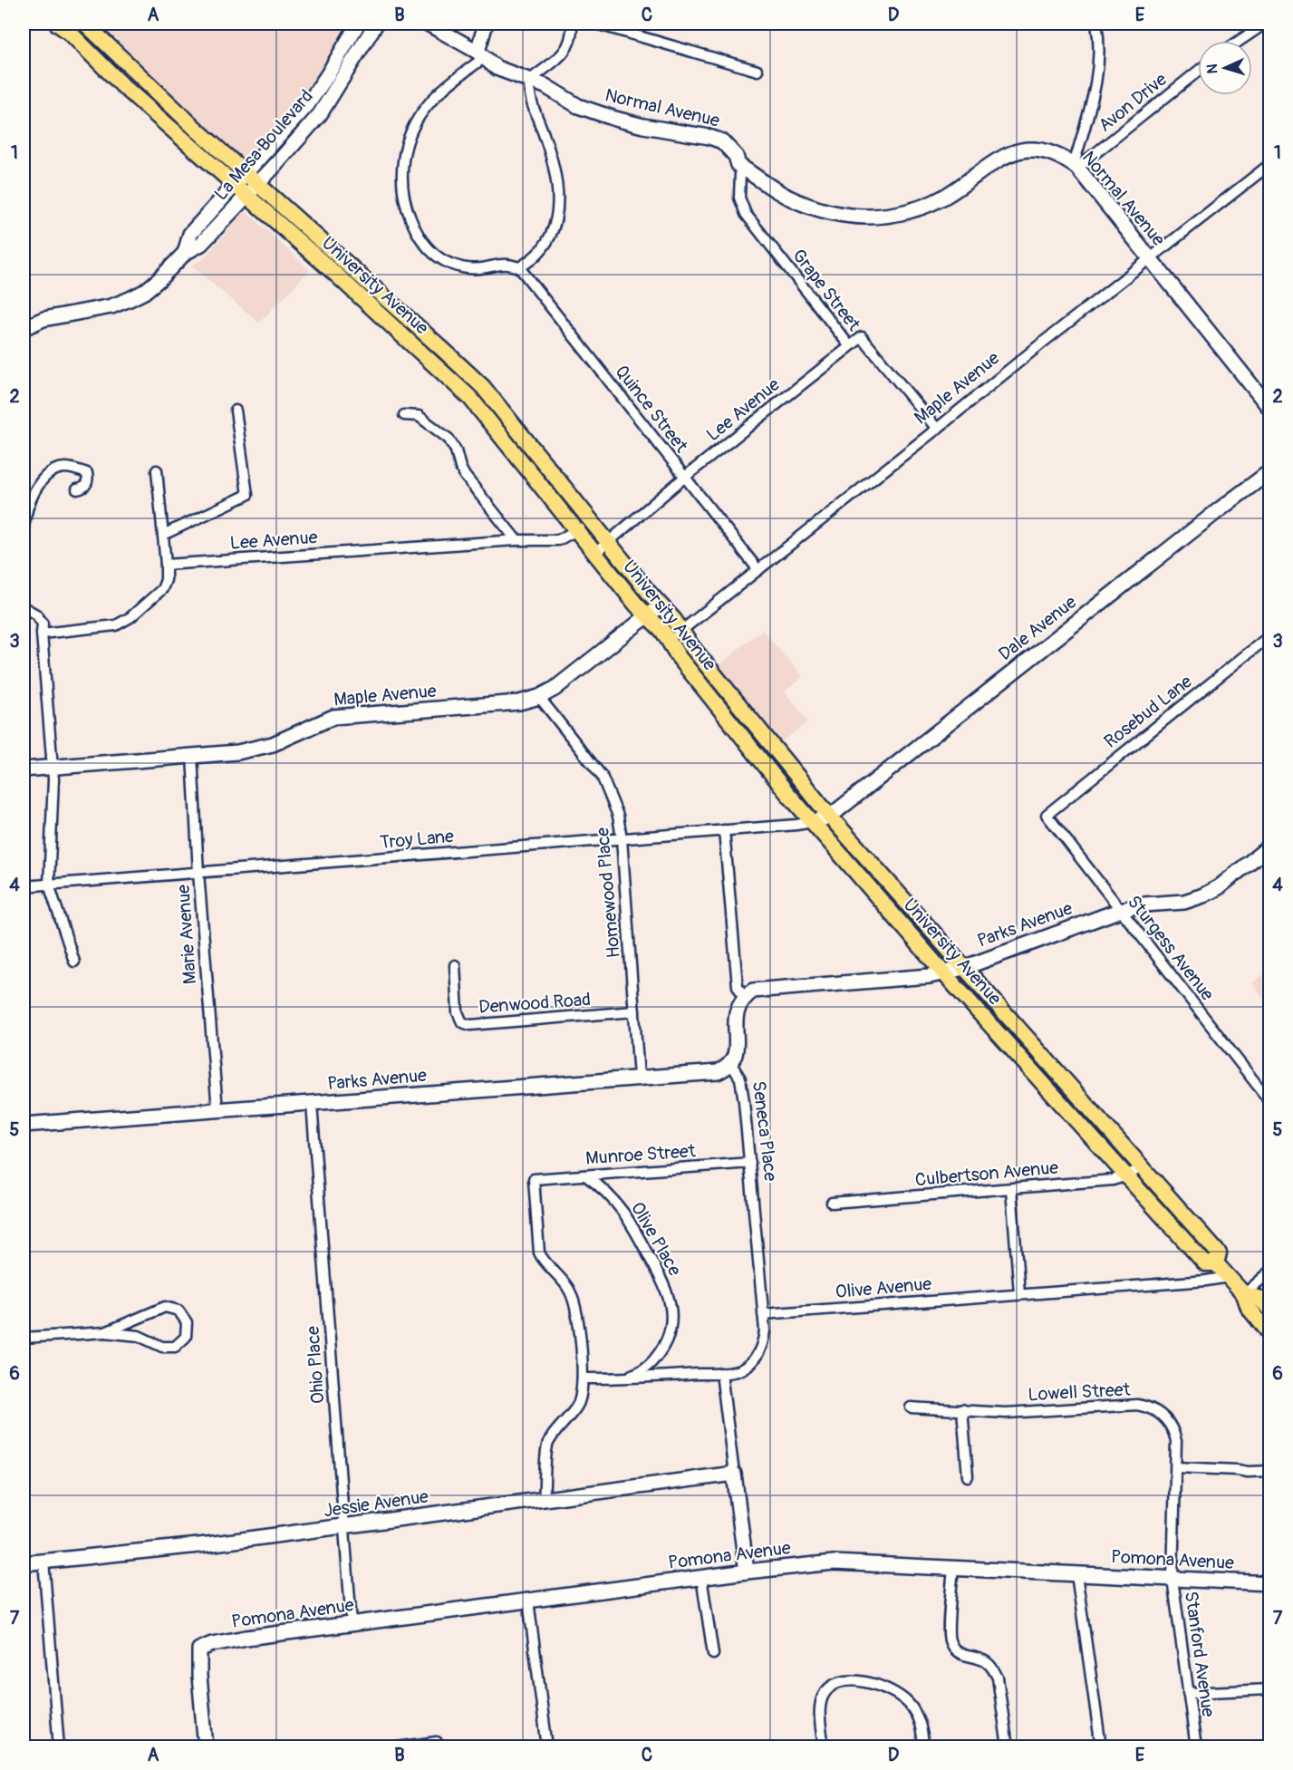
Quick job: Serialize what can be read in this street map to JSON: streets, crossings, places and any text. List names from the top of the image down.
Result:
{
  "streets": {
    "main road": ["University Avenue"],
    "street": [
      "Avon Drive",
      "Normal Avenue",
      "La Mesa Boulevard",
      "Grape Street",
      "Maple Avenue",
      "Quince Street",
      "Lee Avenue",
      "Dale Avenue",
      "Rosebud Lane",
      "Troy Lane",
      "Homewood Place",
      "Parks Avenue",
      "Marie Avenue",
      "Sturgess Avenue",
      "Denwood Road",
      "Seneca Place",
      "Munroe Street",
      "Culbertson Avenue",
      "Olive Place",
      "Olive Avenue",
      "Ohio Place",
      "Lowell Street",
      "Jessie Avenue",
      "Pomona Avenue",
      "Stanford Avenue"
    ]
  },
  "crossings": [
    ["Avon Drive", "Normal Avenue"],
    ["Normal Avenue", "Grape Street"],
    ["Normal Avenue", "Maple Avenue"],
    ["Normal Avenue", "Quince Street"],
    ["La Mesa Boulevard", "University Avenue"],
    ["University Avenue", "Maple Avenue"],
    ["University Avenue", "Lee Avenue"],
    ["University Avenue", "Dale Avenue"],
    ["University Avenue", "Troy Lane"],
    ["University Avenue", "Parks Avenue"],
    ["University Avenue", "Culbertson Avenue"],
    ["University Avenue", "Olive Avenue"],
    ["Grape Street", "Maple Avenue"],
    ["Grape Street", "Lee Avenue"],
    ["Maple Avenue", "Quince Street"],
    ["Maple Avenue", "Homewood Place"],
    ["Maple Avenue", "Marie Avenue"],
    ["Quince Street", "Lee Avenue"],
    ["Rosebud Lane", "Sturgess Avenue"],
    ["Troy Lane", "Homewood Place"],
    ["Troy Lane", "Marie Avenue"],
    ["Homewood Place", "Parks Avenue"],
    ["Homewood Place", "Denwood Road"],
    ["Parks Avenue", "Marie Avenue"],
    ["Parks Avenue", "Sturgess Avenue"],
    ["Parks Avenue", "Seneca Place"],
    ["Parks Avenue", "Ohio Place"],
    ["Seneca Place", "Munroe Street"],
    ["Seneca Place", "Olive Avenue"],
    ["Munroe Street", "Olive Place"],
    ["Ohio Place", "Jessie Avenue"],
    ["Ohio Place", "Pomona Avenue"],
    ["Lowell Street", "Stanford Avenue"],
    ["Pomona Avenue", "Stanford Avenue"]
  ],
  "north": "left",
  "grid": {
    "columns": [
      "A",
      "B",
      "C",
      "D",
      "E"
    ],
    "rows": [
      "1",
      "2",
      "3",
      "4",
      "5",
      "6",
      "7"
    ]
  }
}
